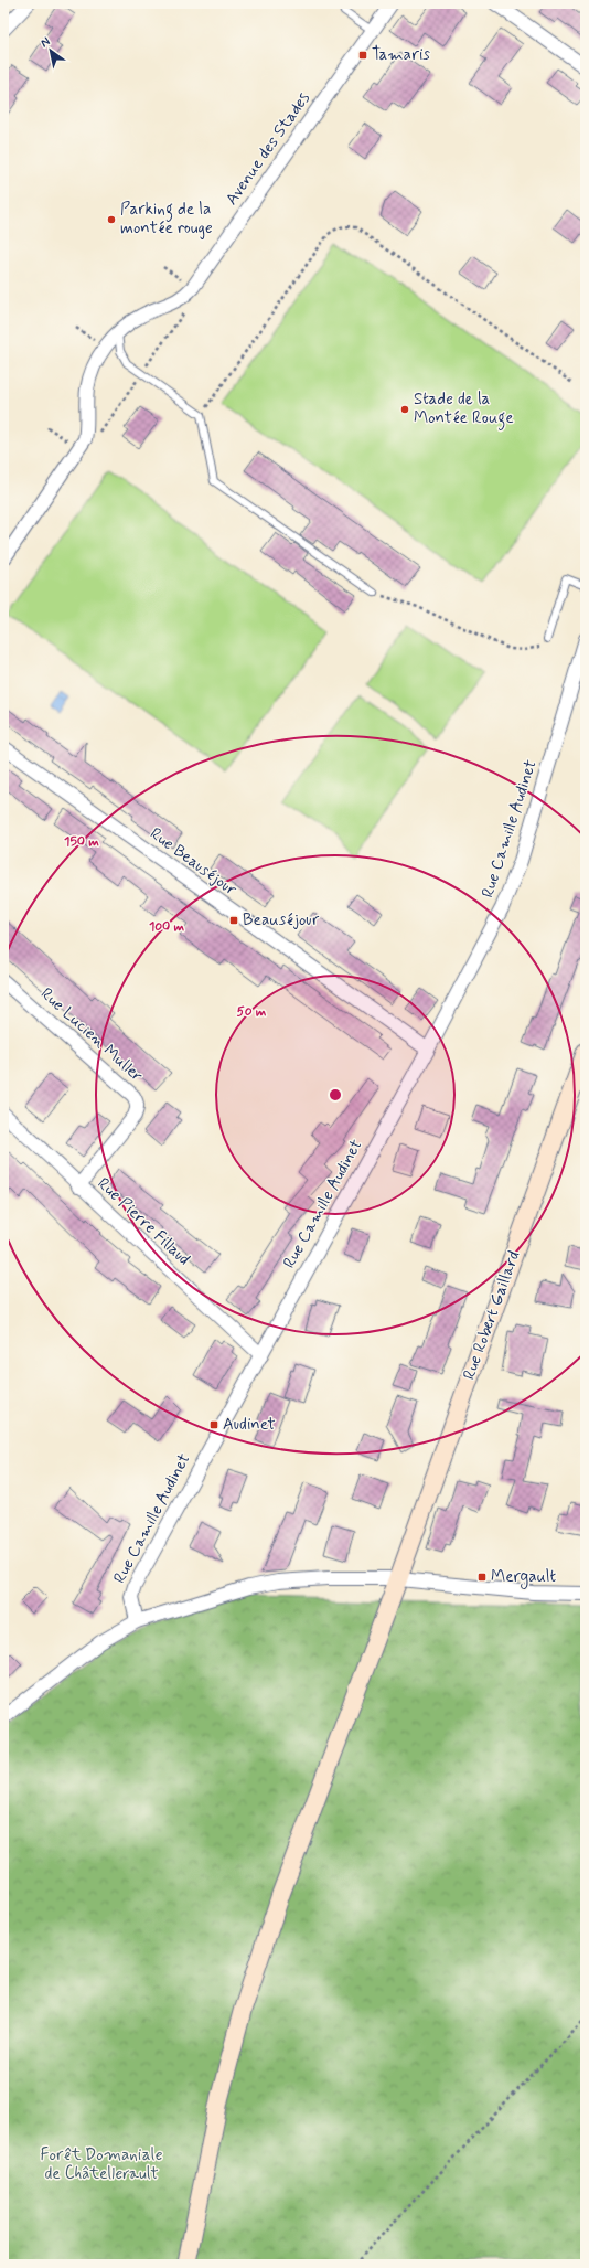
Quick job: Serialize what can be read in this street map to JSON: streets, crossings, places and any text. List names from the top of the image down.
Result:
{
  "streets": {
    "street": [
      "Avenue des Stades",
      "Rue Camille Audinet",
      "Rue Beauséjour",
      "Rue Lucien Muller",
      "Rue Pierre Fillaud",
      "Rue Robert Gaillard"
    ]
  },
  "crossings": [
    ["Rue Camille Audinet", "Rue Beauséjour"],
    ["Rue Camille Audinet", "Rue Pierre Fillaud"],
    ["Rue Lucien Muller", "Rue Pierre Fillaud"]
  ],
  "parks": ["Forêt Domaniale de Châtellerault"],
  "places": {
    "transit": [
      "Tamaris",
      "Beauséjour",
      "Audinet",
      "Mergault"
    ],
    "other": ["Parking de la montée rouge", "Stade de la Montée Rouge"]
  },
  "north": "top left",
  "rings": ["150 m", "100 m", "50 m"]
}
